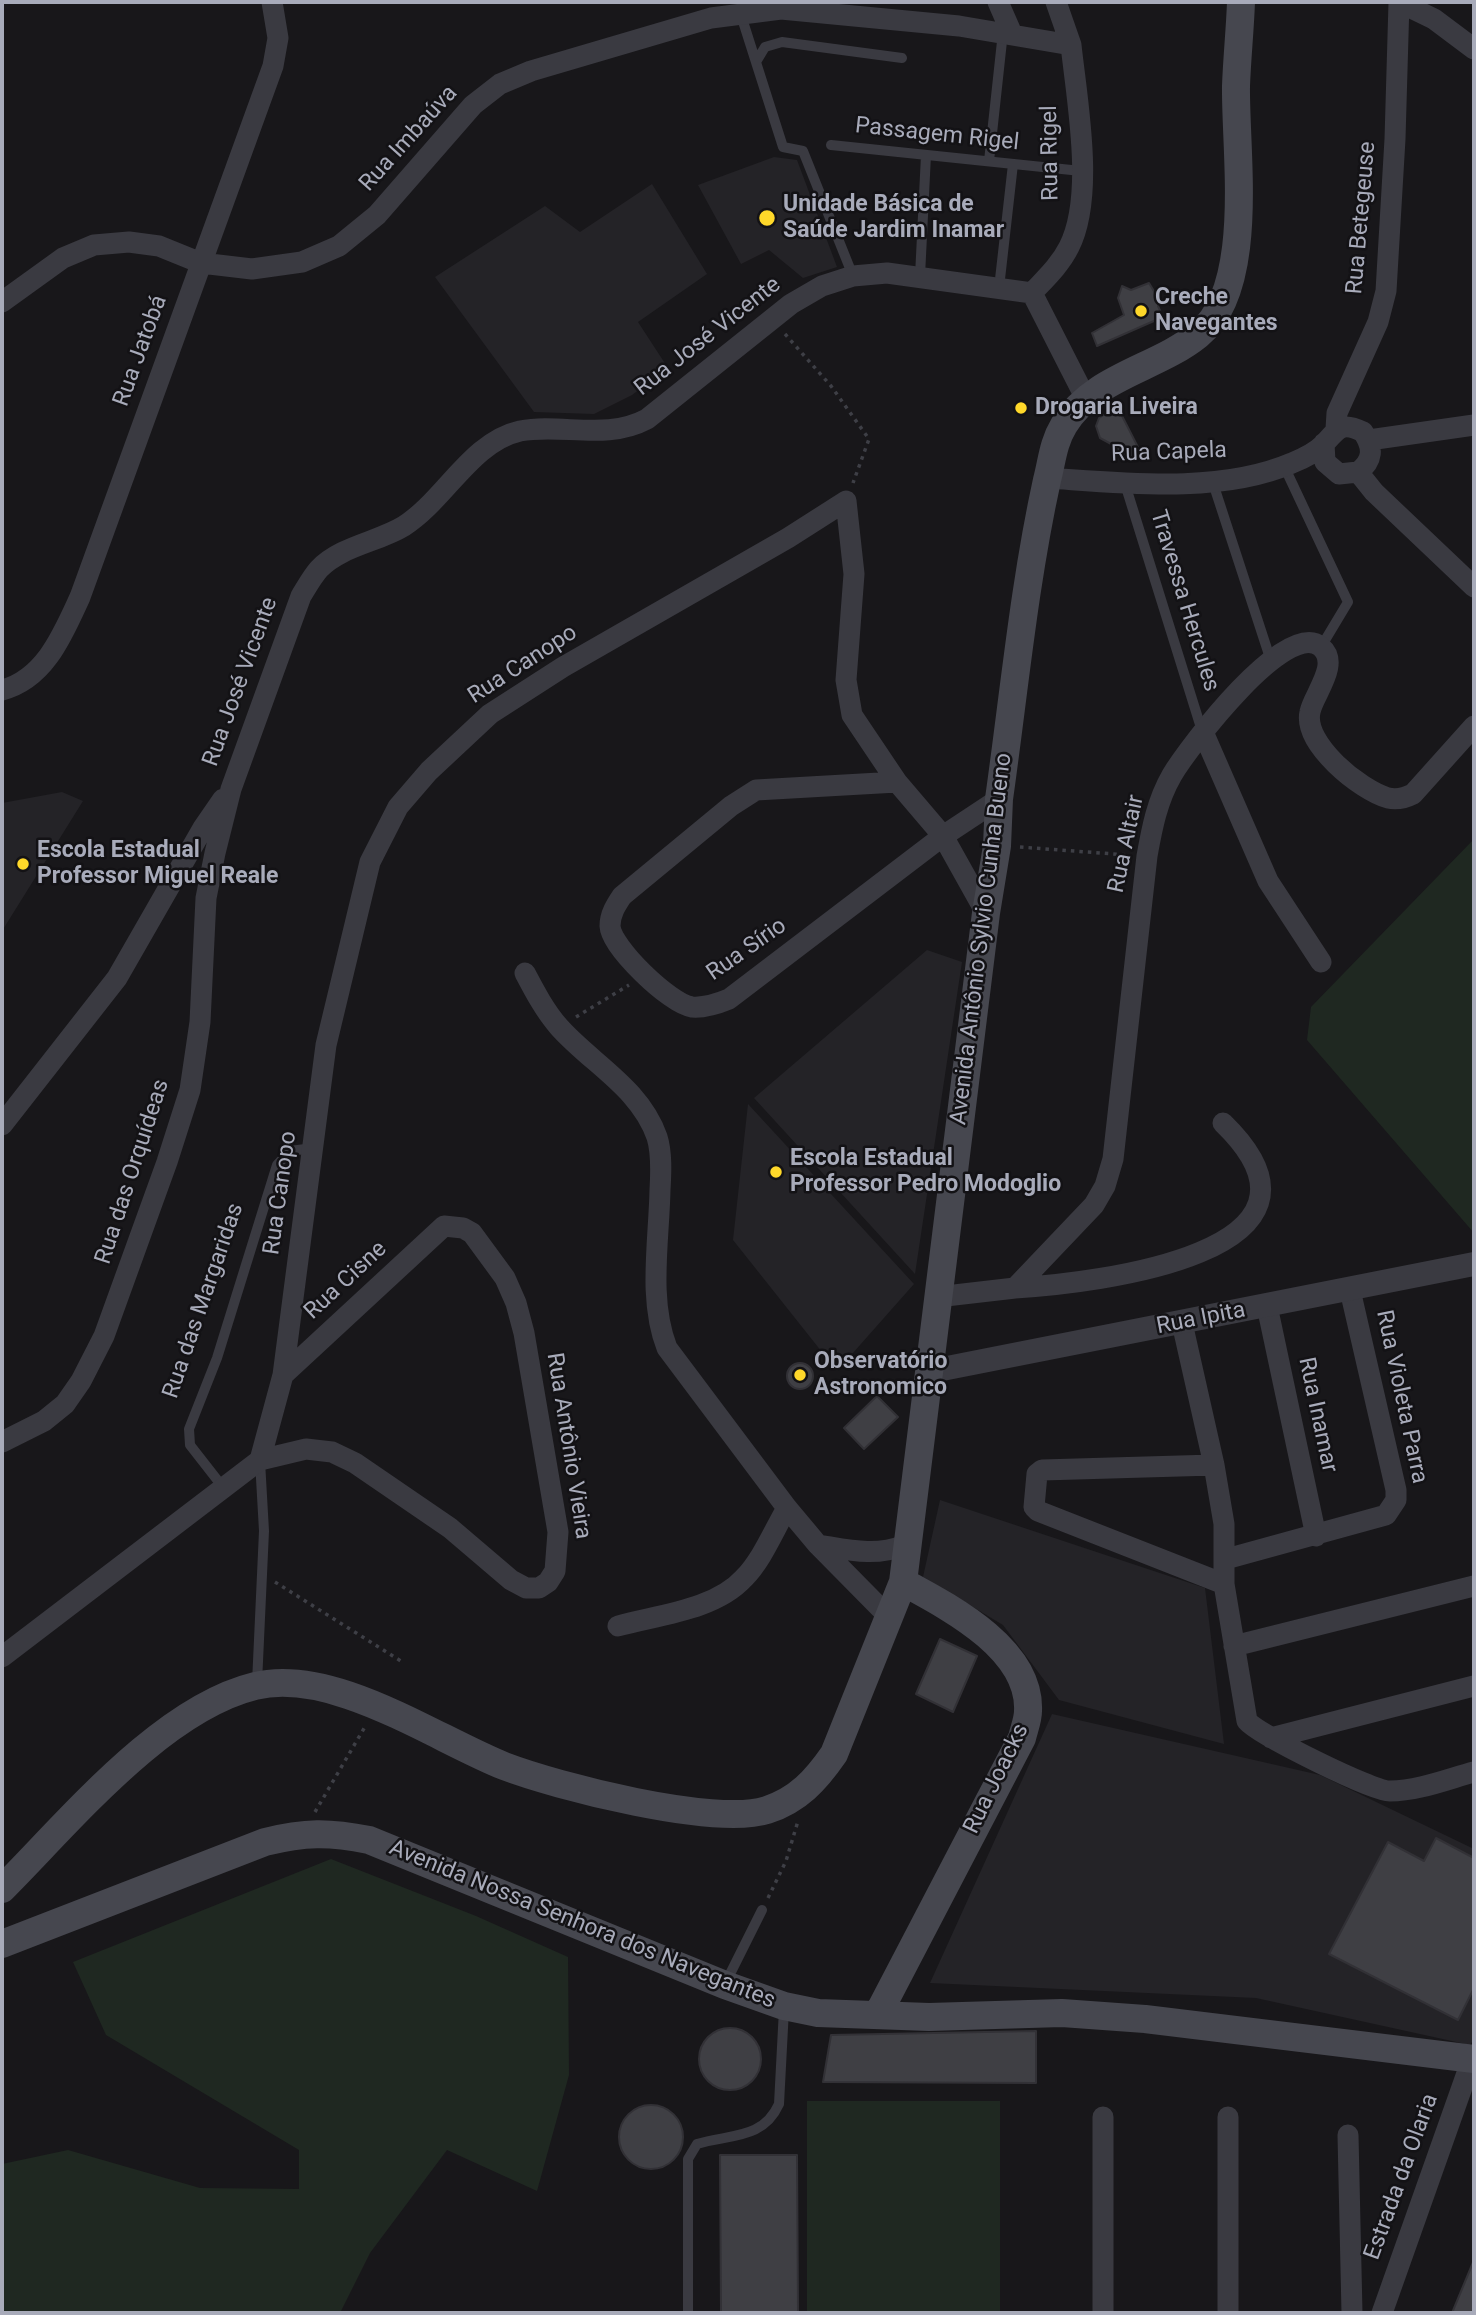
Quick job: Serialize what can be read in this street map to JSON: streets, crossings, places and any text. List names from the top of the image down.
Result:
{
  "streets": {
    "main road": ["Avenida Antônio Sylvio Cunha Bueno", "Rua Joacks", "Avenida Nossa Senhora dos Navegantes"],
    "street": [
      "Rua Imbaúva",
      "Rua Rigel",
      "Rua Betegeuse",
      "Rua José Vicente",
      "Rua Jatobá",
      "Rua Capela",
      "Rua Canopo",
      "Rua Altair",
      "Rua Sírio",
      "Rua das Orquídeas",
      "Rua Cisne",
      "Rua Ipita",
      "Rua Violeta Parra",
      "Rua Inamar",
      "Rua Antônio Vieira",
      "Estrada da Olaria"
    ],
    "lane": ["Passagem Rigel", "Travessa Hercules", "Rua das Margaridas"]
  },
  "crossings": [
    ["Passagem Rigel", "Rua Rigel"],
    ["Rua Imbaúva", "Rua Rigel"],
    ["Rua Imbaúva", "Rua Jatobá"],
    ["Rua Rigel", "Rua José Vicente"],
    ["Rua Betegeuse", "Rua Capela"],
    ["Rua José Vicente", "Rua das Orquídeas"],
    ["Rua Capela", "Travessa Hercules"],
    ["Rua Capela", "Avenida Antônio Sylvio Cunha Bueno"],
    ["Travessa Hercules", "Rua Altair"],
    ["Rua Canopo", "Rua Cisne"],
    ["Rua Canopo", "Rua das Margaridas"],
    ["Rua Canopo", "Rua Antônio Vieira"],
    ["Avenida Antônio Sylvio Cunha Bueno", "Rua Sírio"],
    ["Avenida Antônio Sylvio Cunha Bueno", "Rua Ipita"],
    ["Avenida Antônio Sylvio Cunha Bueno", "Rua Joacks"],
    ["Rua Cisne", "Rua Antônio Vieira"],
    ["Rua Ipita", "Rua Violeta Parra"],
    ["Rua Ipita", "Rua Inamar"],
    ["Rua Violeta Parra", "Rua Inamar"],
    ["Rua Joacks", "Avenida Nossa Senhora dos Navegantes"],
    ["Avenida Nossa Senhora dos Navegantes", "Estrada da Olaria"]
  ],
  "places": [
    "Unidade Básica de Saúde Jardim Inamar",
    "Creche Navegantes",
    "Drogaria Liveira",
    "Escola Estadual Professor Miguel Reale",
    "Escola Estadual Professor Pedro Modoglio",
    "Observatório Astronomico"
  ]
}
